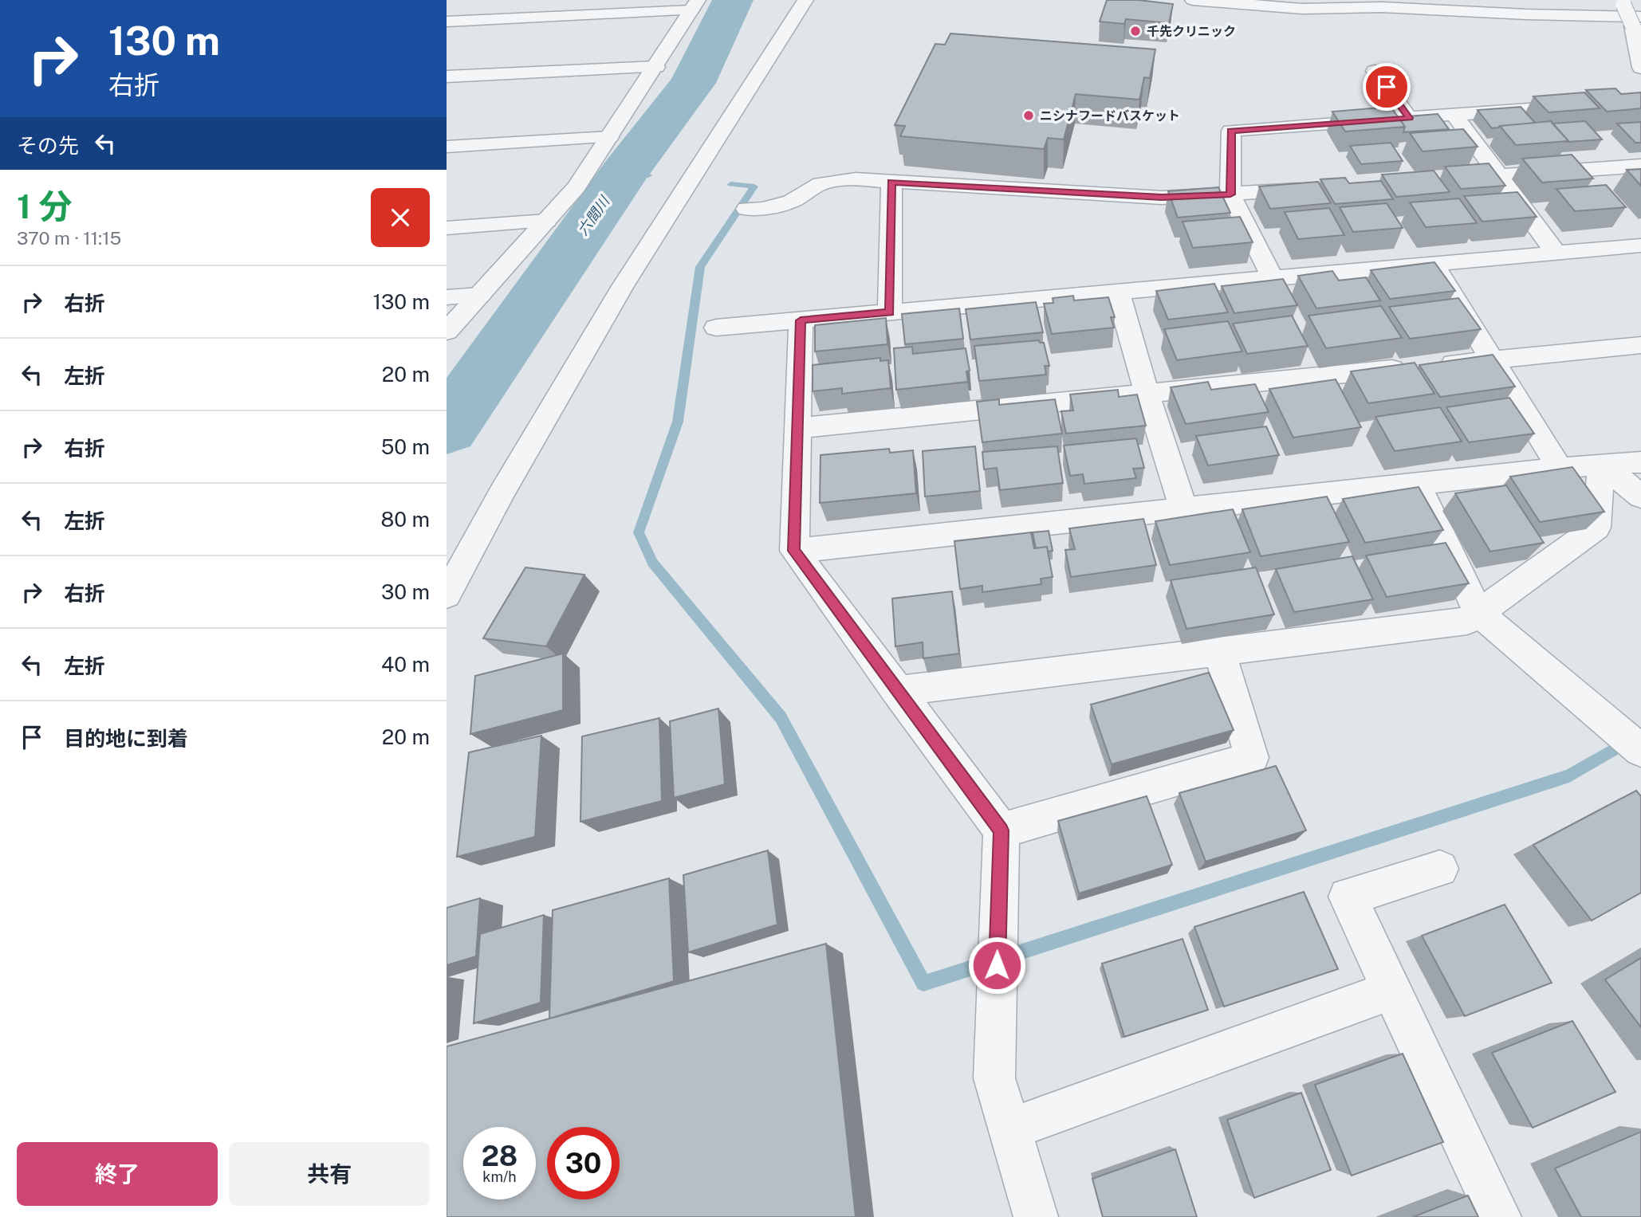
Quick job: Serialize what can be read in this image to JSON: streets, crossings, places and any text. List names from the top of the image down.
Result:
{
  "water": ["六間川"],
  "places": ["千先クリニック", "ニシナフードバスケット"],
  "page": {
    "turn": ["130 m", "右折"],
    "then": "その先",
    "heading": ["1 分", "370 m · 11:15"],
    "list": [
      {
        "name": "右折",
        "value": "130 m"
      },
      {
        "name": "左折",
        "value": "20 m"
      },
      {
        "name": "右折",
        "value": "50 m"
      },
      {
        "name": "左折",
        "value": "80 m"
      },
      {
        "name": "右折",
        "value": "30 m"
      },
      {
        "name": "左折",
        "value": "40 m"
      },
      {
        "name": "目的地に到着",
        "value": "20 m"
      }
    ],
    "speed": "28 km/h",
    "limit": "30",
    "buttons": ["終了", "共有"]
  }
}
